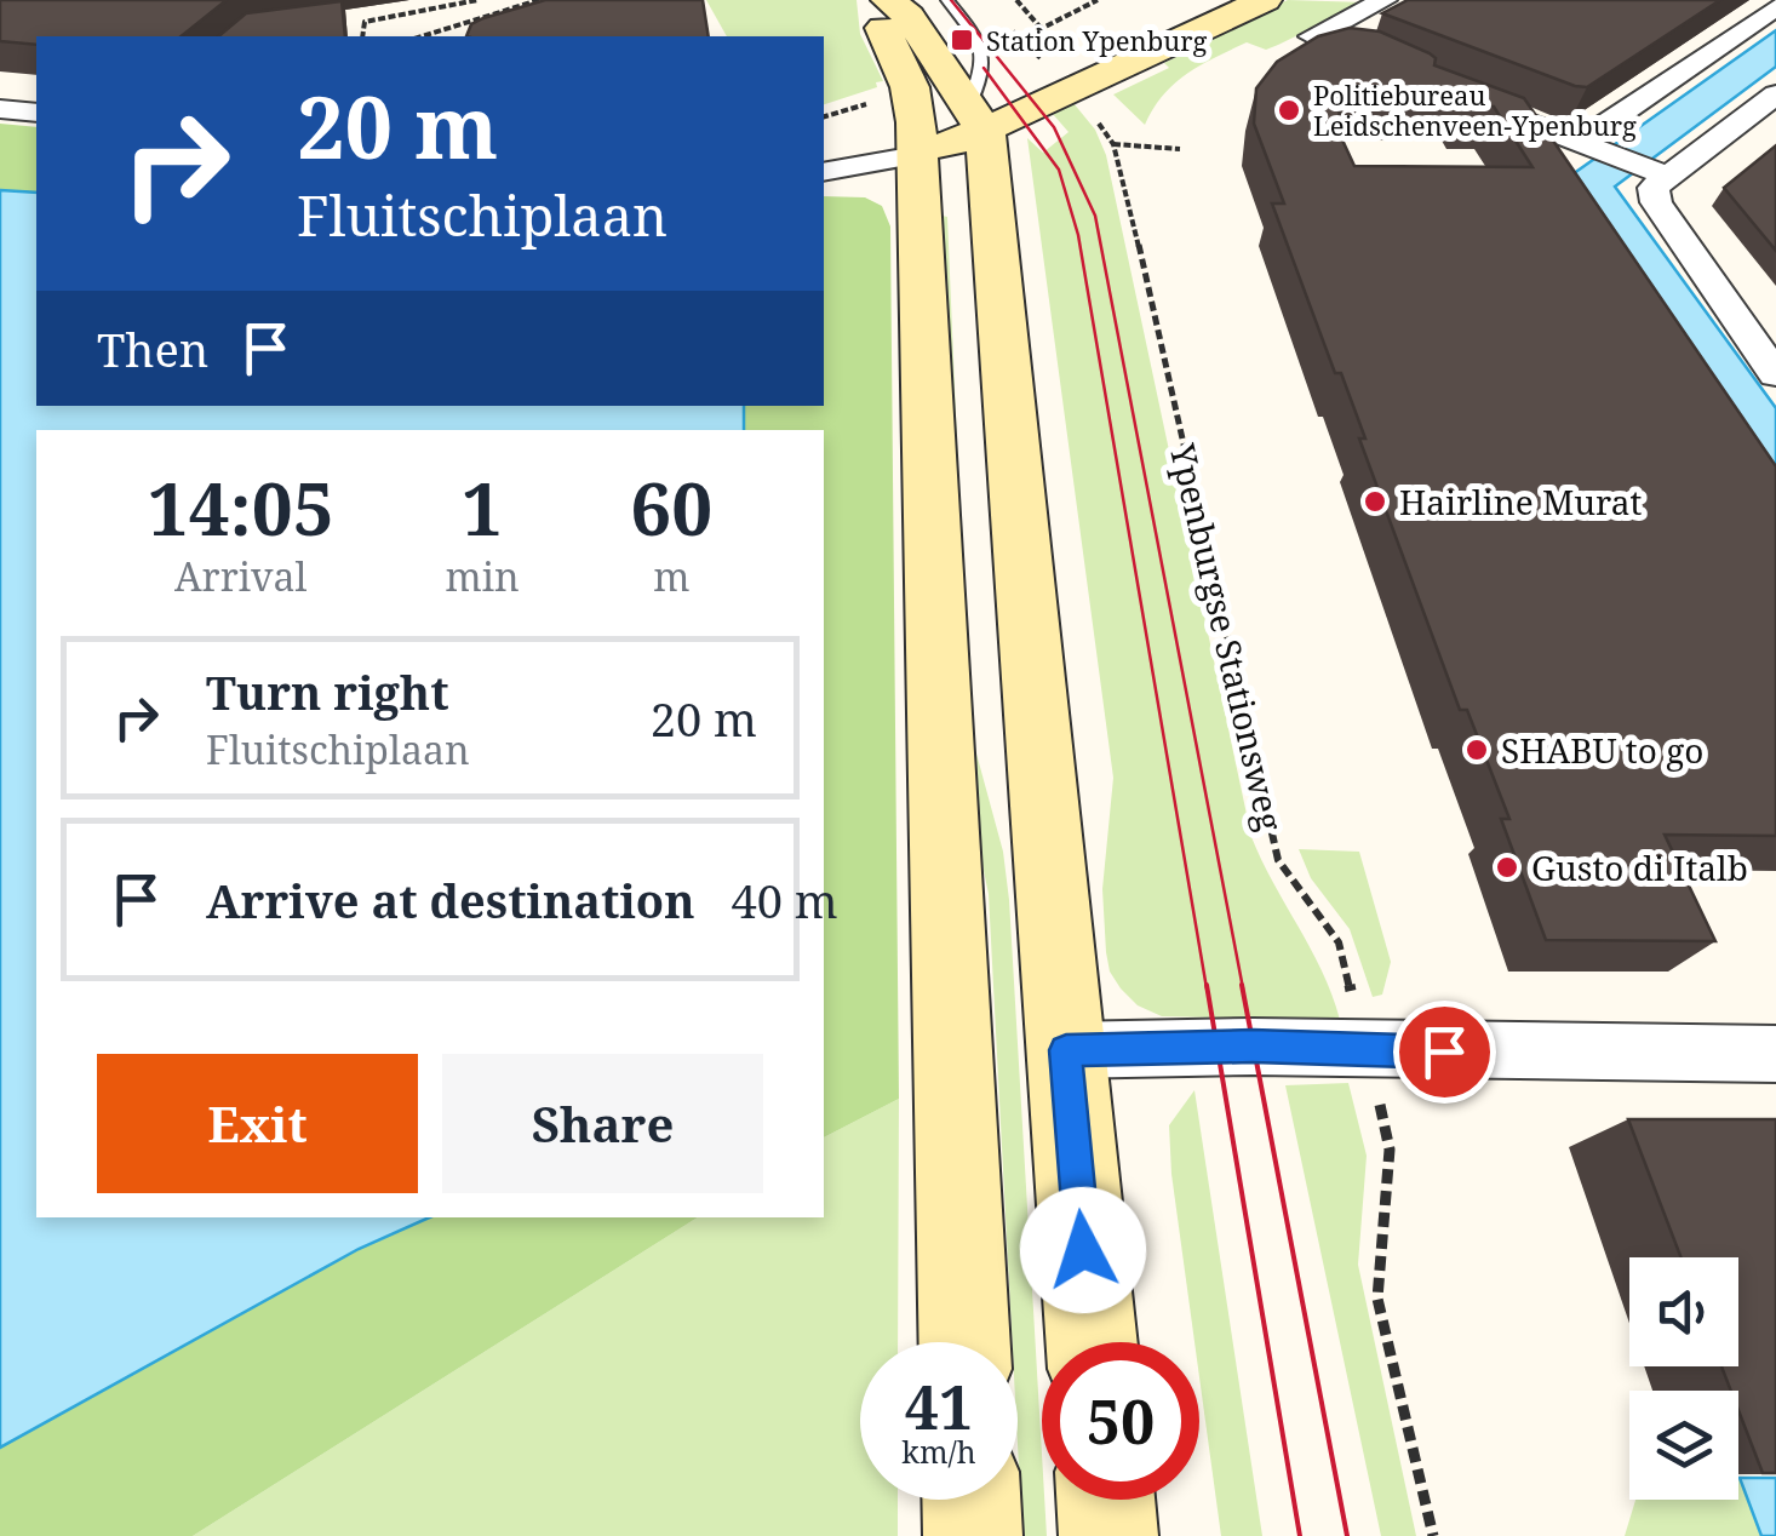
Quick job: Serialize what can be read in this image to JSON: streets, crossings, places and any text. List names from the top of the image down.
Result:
{
  "streets": {
    "path": ["Ypenburgse Stationsweg"]
  },
  "places": {
    "transit": ["Station Ypenburg"],
    "other": [
      "Politiebureau Leidschenveen-Ypenburg",
      "Hairline Murat",
      "SHABU to go",
      "Gusto di Italb"
    ]
  },
  "page": {
    "turn": ["20 m", "Fluitschiplaan"],
    "then": "Then",
    "eta": [
      "14:05",
      "Arrival",
      "1",
      "min",
      "60",
      "m"
    ],
    "list": [
      {
        "name": "Turn right",
        "note": "Fluitschiplaan",
        "value": "20 m"
      },
      {
        "name": "Arrive at destination",
        "value": "40 m"
      }
    ],
    "buttons": ["Exit", "Share"],
    "speed": "41 km/h",
    "limit": "50"
  }
}
